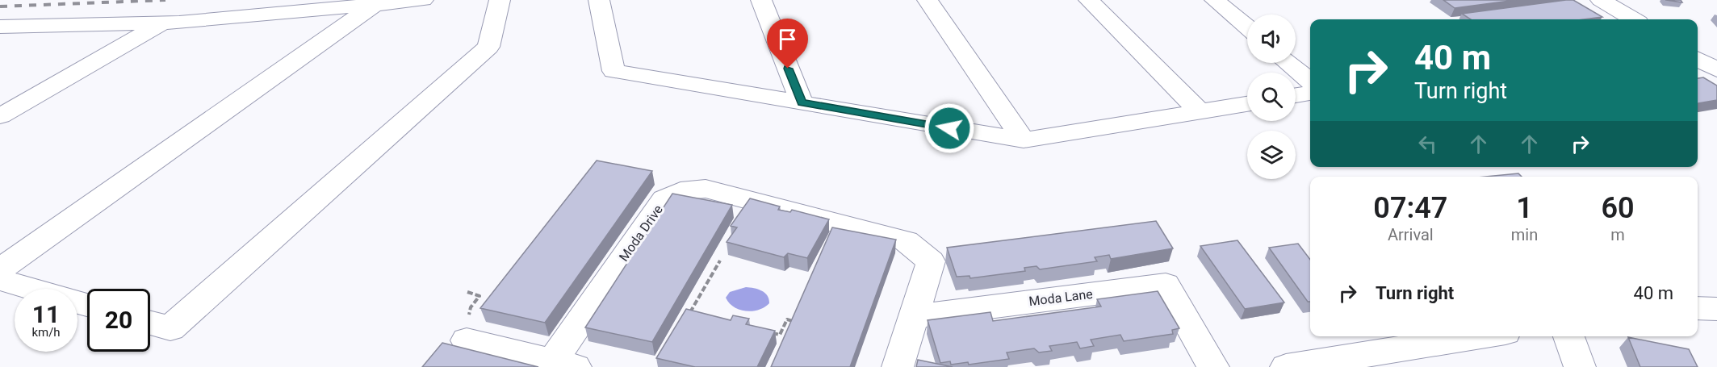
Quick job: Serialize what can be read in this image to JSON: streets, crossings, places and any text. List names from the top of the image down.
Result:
{
  "streets": {
    "street": ["Moda Drive", "Moda Lane"]
  },
  "crossings": [
    ["Moda Drive", "Moda Lane"]
  ],
  "page": {
    "turn": ["40 m", "Turn right"],
    "eta": [
      "07:47",
      "Arrival",
      "1",
      "min",
      "60",
      "m"
    ],
    "list": [
      {
        "name": "Turn right",
        "value": "40 m"
      }
    ],
    "speed": "11 km/h",
    "limit": "20"
  }
}
